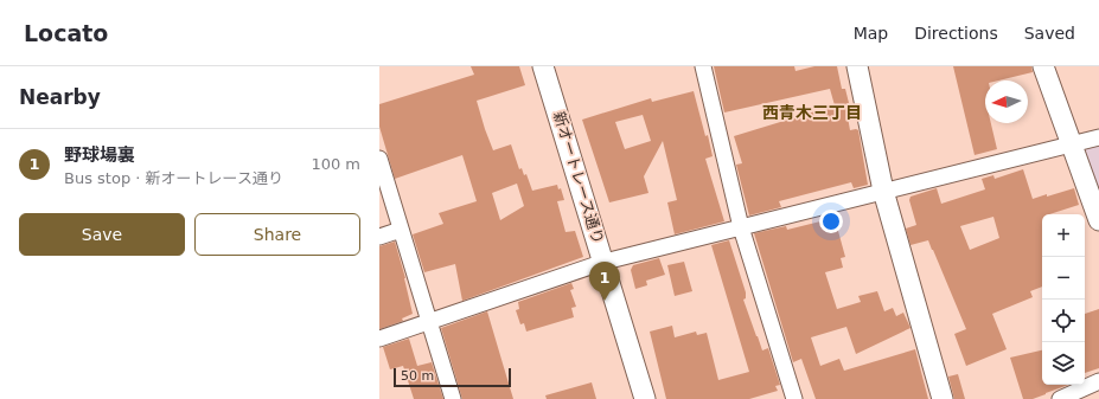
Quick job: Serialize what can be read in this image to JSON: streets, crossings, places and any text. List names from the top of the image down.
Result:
{
  "streets": {
    "street": ["新オートレース通り"]
  },
  "districts": ["西青木三丁目"],
  "scale_bar": "50 m",
  "north": "left",
  "page": {
    "header": "Locato",
    "nav": ["Map", "Directions", "Saved"],
    "heading": "Nearby",
    "list": [
      {
        "mark": "1",
        "name": "野球場裏",
        "note": "Bus stop · 新オートレース通り",
        "value": "100 m"
      }
    ],
    "buttons": ["Save", "Share"],
    "map_buttons": ["+", "−"],
    "pins": "1",
    "scale": "50 m"
  }
}
